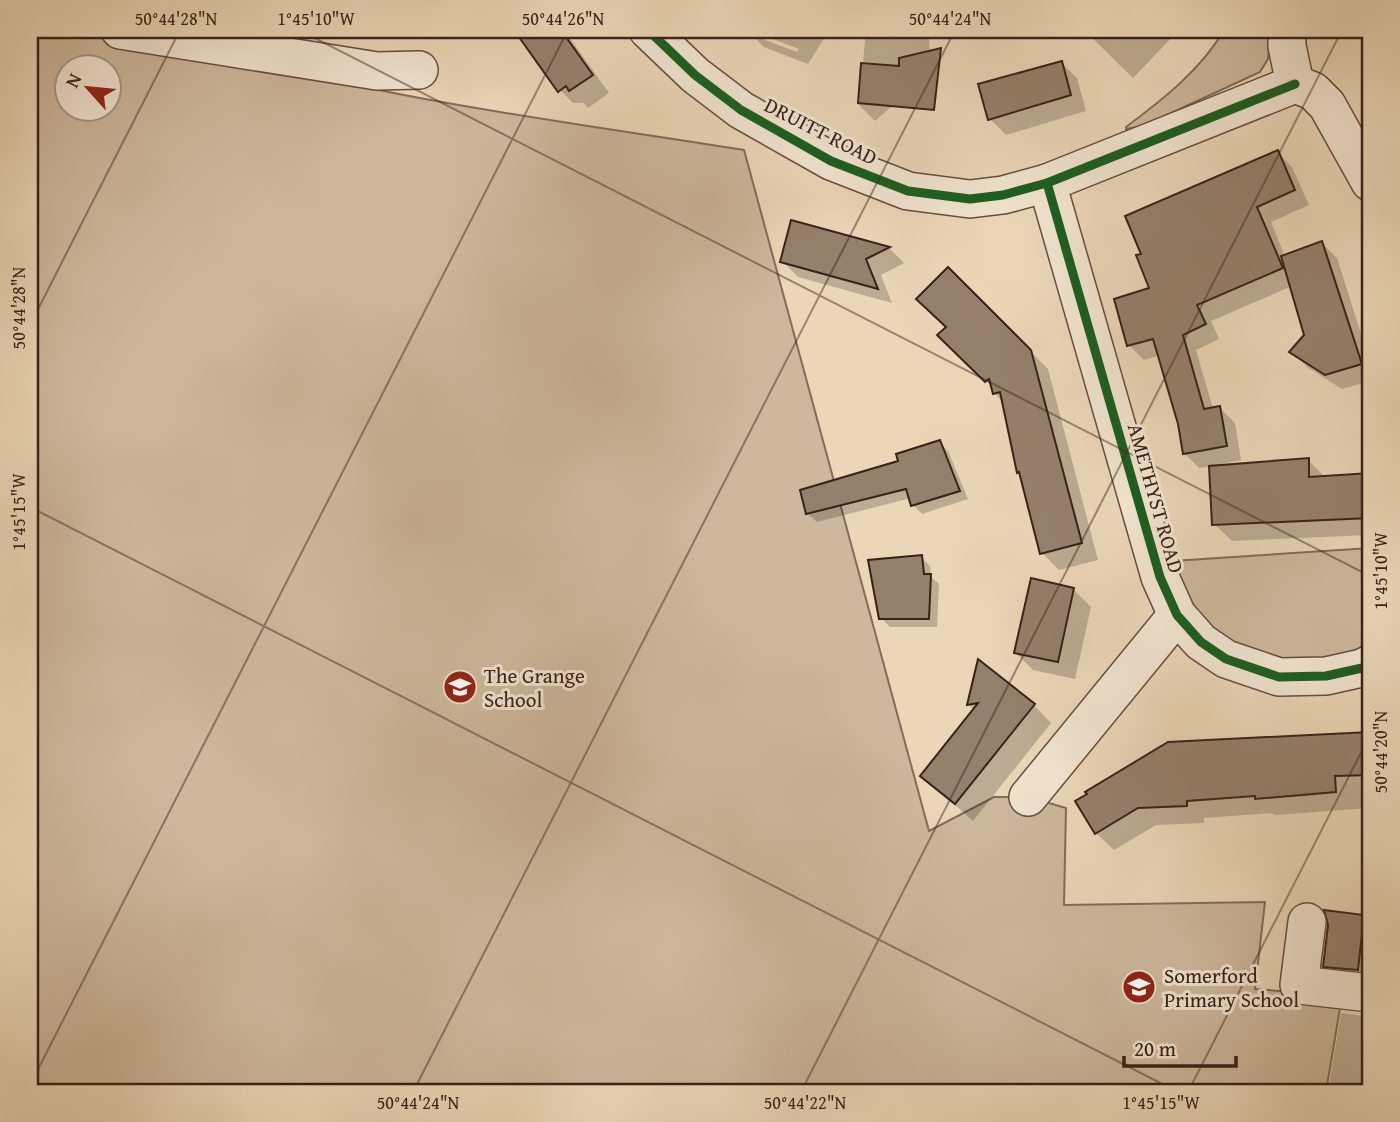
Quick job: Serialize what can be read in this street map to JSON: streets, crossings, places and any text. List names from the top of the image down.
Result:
{
  "streets": {
    "street": ["DRUITT ROAD", "AMETHYST ROAD"]
  },
  "crossings": [
    ["DRUITT ROAD", "AMETHYST ROAD"]
  ],
  "places": {
    "school or university": ["The Grange School", "Somerford Primary School"]
  },
  "scale_bar": "20 m",
  "north": "top left",
  "coordinates": [
    "50°44'28\"N",
    "1°45'10\"W",
    "50°44'26\"N",
    "50°44'24\"N",
    "1°45'15\"W",
    "50°44'20\"N",
    "50°44'22\"N"
  ]
}
